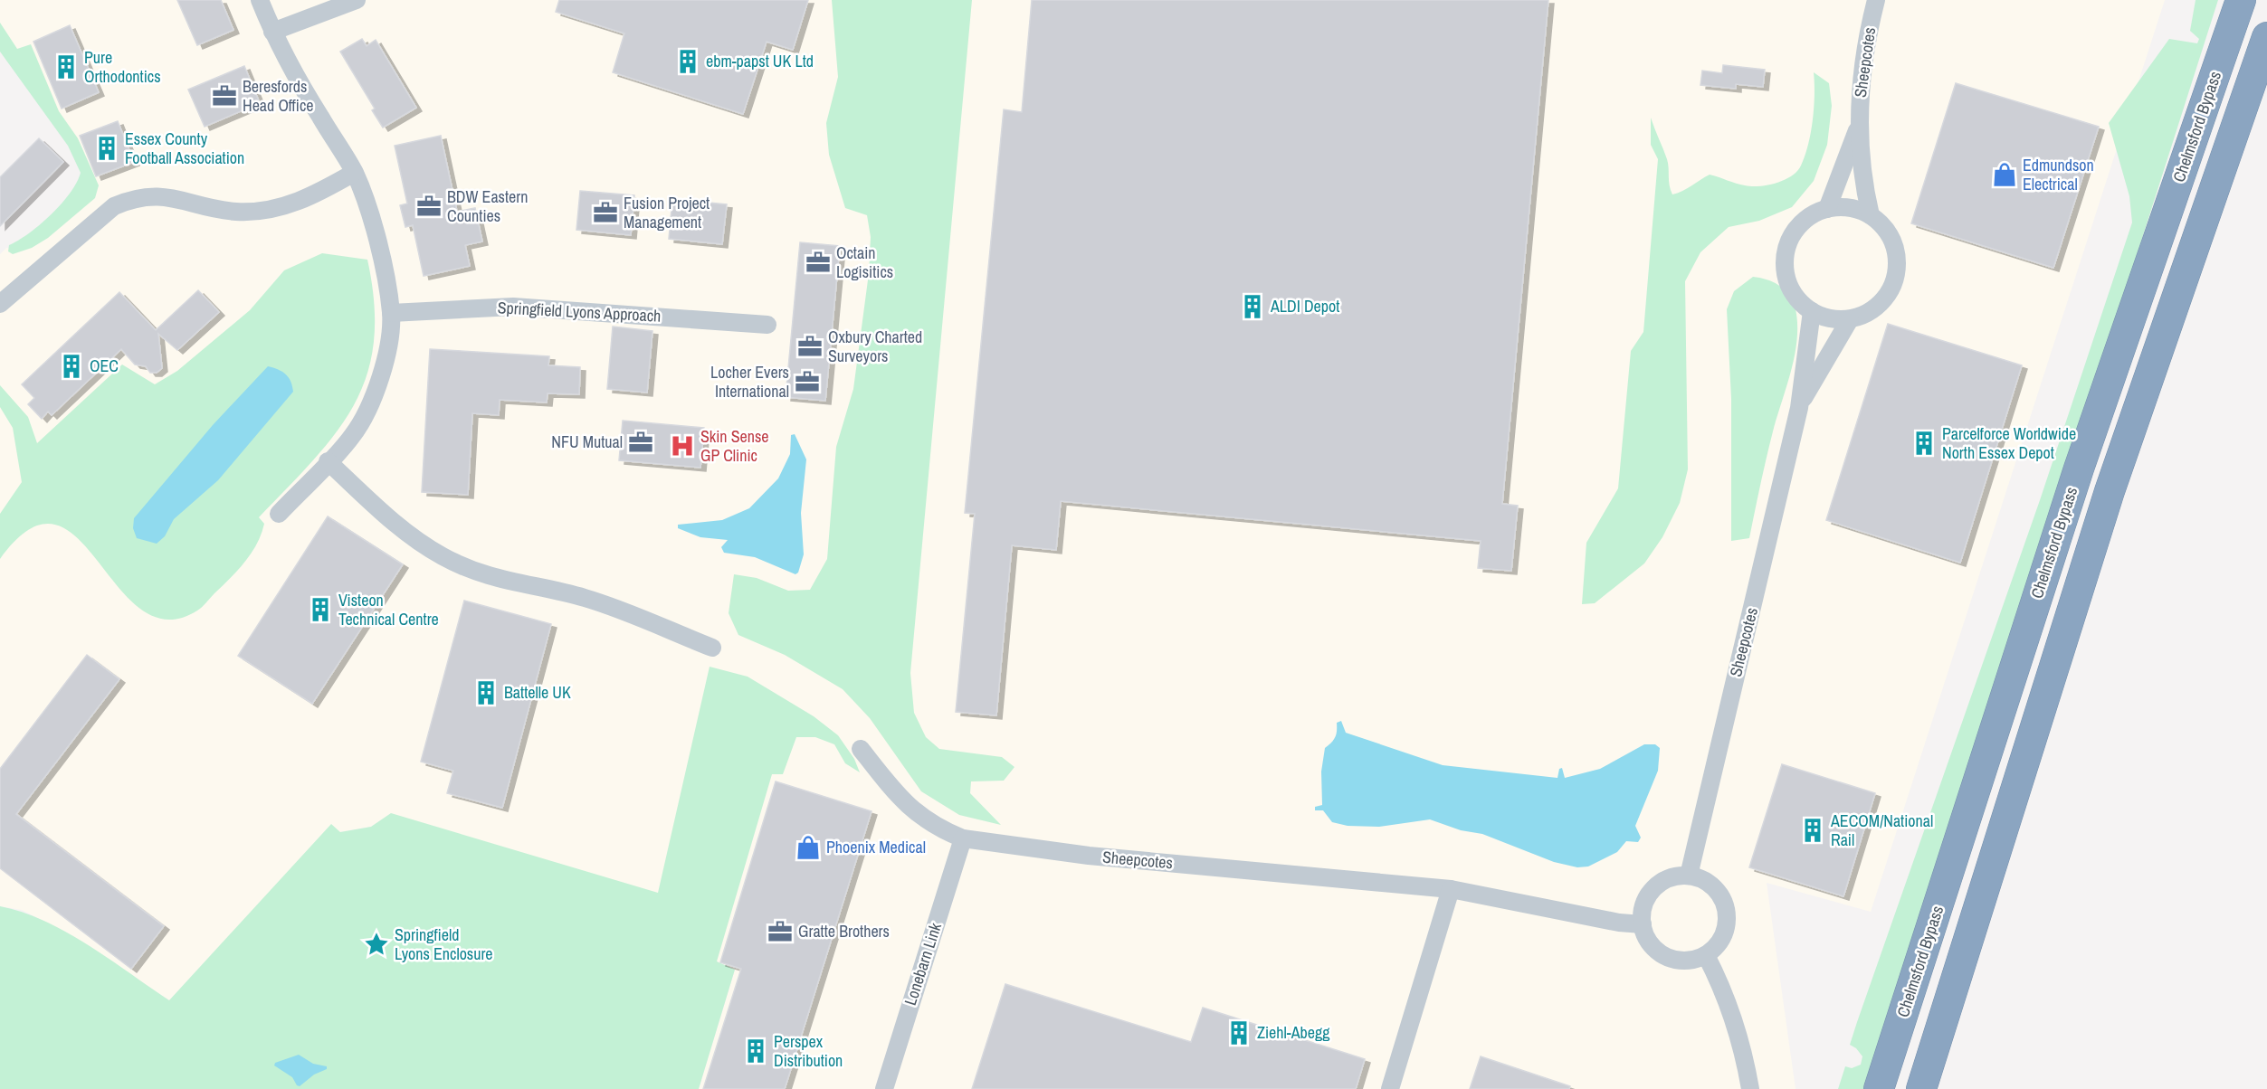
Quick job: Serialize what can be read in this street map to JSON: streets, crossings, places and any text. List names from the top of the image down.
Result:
{
  "streets": {
    "highway": ["Chelmsford Bypass"],
    "street": ["Sheepcotes", "Springfield Lyons Approach", "Lonebarn Link"]
  },
  "crossings": [
    ["Sheepcotes", "Lonebarn Link"]
  ],
  "places": {
    "building": [
      "ebm-papst UK Ltd",
      "Pure Orthodontics",
      "Essex County Football Association",
      "ALDI Depot",
      "OEC",
      "Parcelforce Worldwide North Essex Depot",
      "Visteon Technical Centre",
      "Battelle UK",
      "AECOM/National Rail",
      "Ziehl-Abegg",
      "Perspex Distribution"
    ],
    "office": [
      "Beresfords Head Office",
      "BDW Eastern Counties",
      "Fusion Project Management",
      "Octain Logisitics",
      "Oxbury Charted Surveyors",
      "Locher Evers International",
      "NFU Mutual",
      "Gratte Brothers"
    ],
    "shop": ["Edmundson Electrical", "Phoenix Medical"],
    "hospital": ["Skin Sense GP Clinic"],
    "place": ["Springfield Lyons Enclosure"]
  }
}
